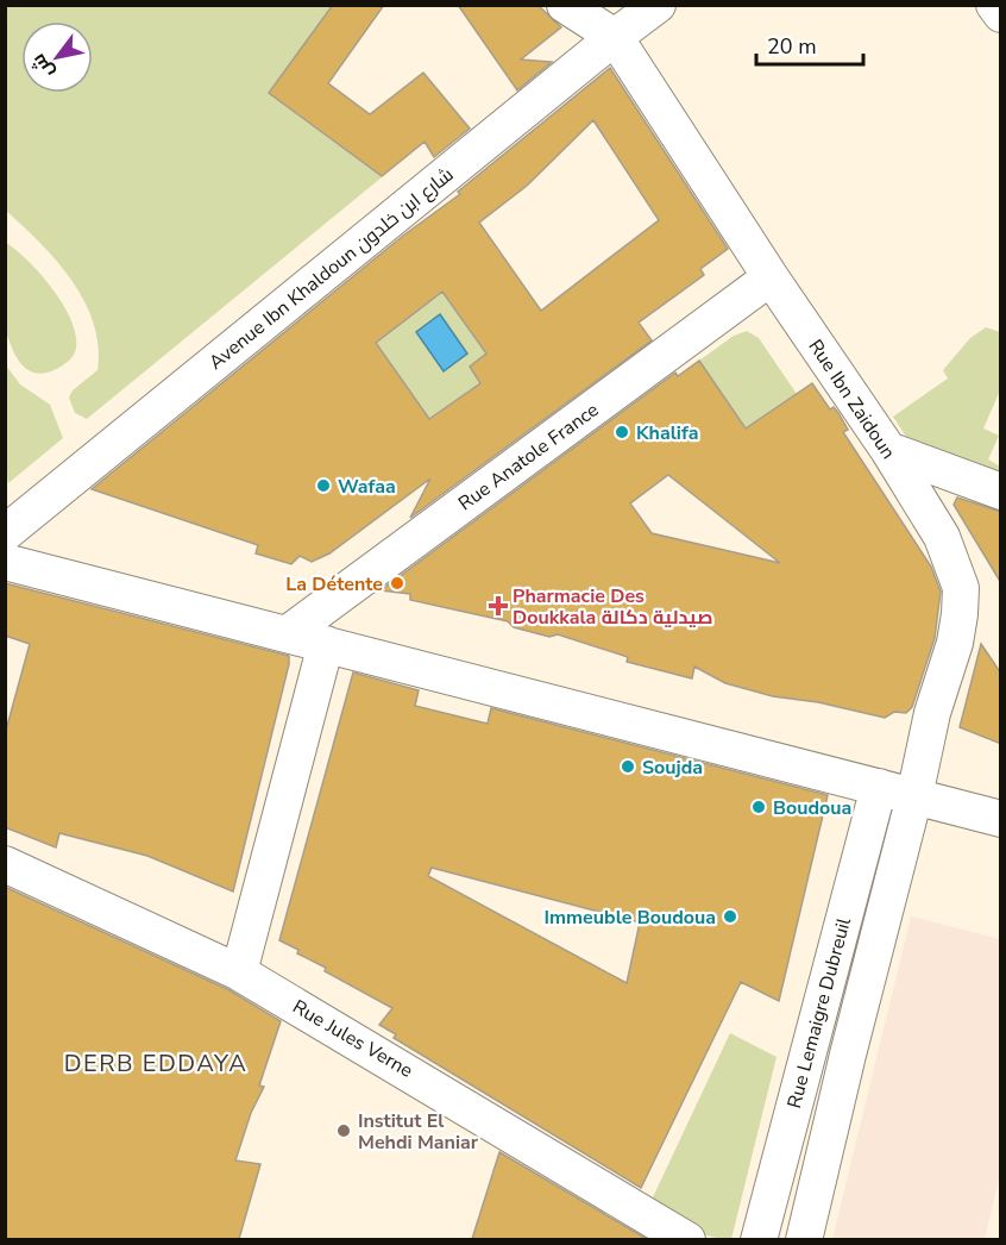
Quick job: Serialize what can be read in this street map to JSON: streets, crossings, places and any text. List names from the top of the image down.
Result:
{
  "streets": {
    "street": [
      "Avenue Ibn Khaldoun شارع ابن خلدون",
      "Rue Ibn Zaidoun",
      "Rue Anatole France",
      "Rue Lemaigre Dubreuil",
      "Rue Jules Verne"
    ]
  },
  "crossings": [
    ["Avenue Ibn Khaldoun شارع ابن خلدون", "Rue Ibn Zaidoun"],
    ["Rue Ibn Zaidoun", "Rue Anatole France"],
    ["Rue Ibn Zaidoun", "Rue Lemaigre Dubreuil"]
  ],
  "districts": ["DERB EDDAYA"],
  "places": {
    "other": [
      "Khalifa",
      "Wafaa",
      "La Détente",
      "Soujda",
      "Boudoua",
      "Immeuble Boudoua",
      "Institut El Mehdi Maniar"
    ],
    "health": ["Pharmacie Des Doukkala صيدلية دكالة"]
  },
  "scale_bar": "20 m",
  "north": "bottom left"
}
